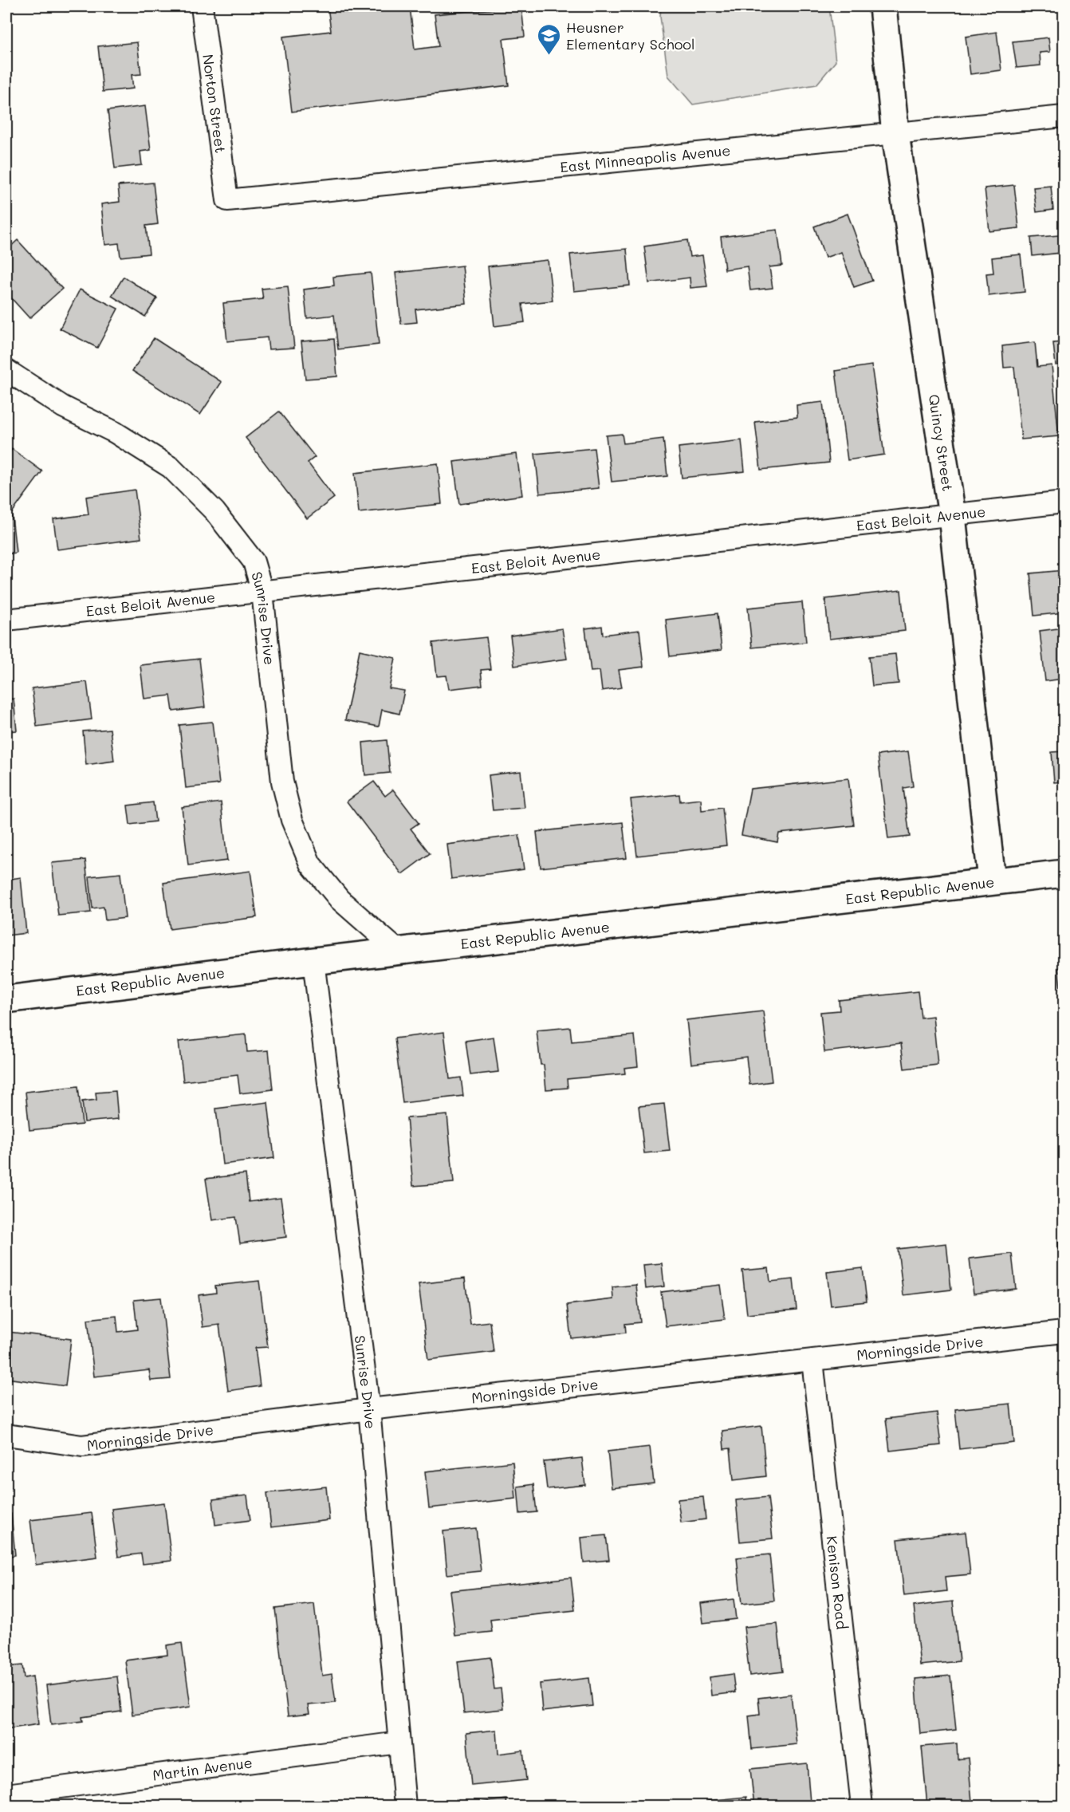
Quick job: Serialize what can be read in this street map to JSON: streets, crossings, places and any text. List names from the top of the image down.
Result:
{
  "streets": {
    "street": [
      "Norton Street",
      "East Minneapolis Avenue",
      "Quincy Street",
      "East Beloit Avenue",
      "Sunrise Drive",
      "East Republic Avenue",
      "Morningside Drive",
      "Kenison Road",
      "Martin Avenue"
    ]
  },
  "crossings": [
    ["Norton Street", "East Minneapolis Avenue"],
    ["East Minneapolis Avenue", "Quincy Street"],
    ["Quincy Street", "East Beloit Avenue"],
    ["Quincy Street", "East Republic Avenue"],
    ["East Beloit Avenue", "Sunrise Drive"],
    ["Sunrise Drive", "East Republic Avenue"],
    ["Sunrise Drive", "Morningside Drive"],
    ["Sunrise Drive", "Martin Avenue"],
    ["Morningside Drive", "Kenison Road"]
  ],
  "places": {
    "school or university": ["Heusner Elementary School"]
  }
}
